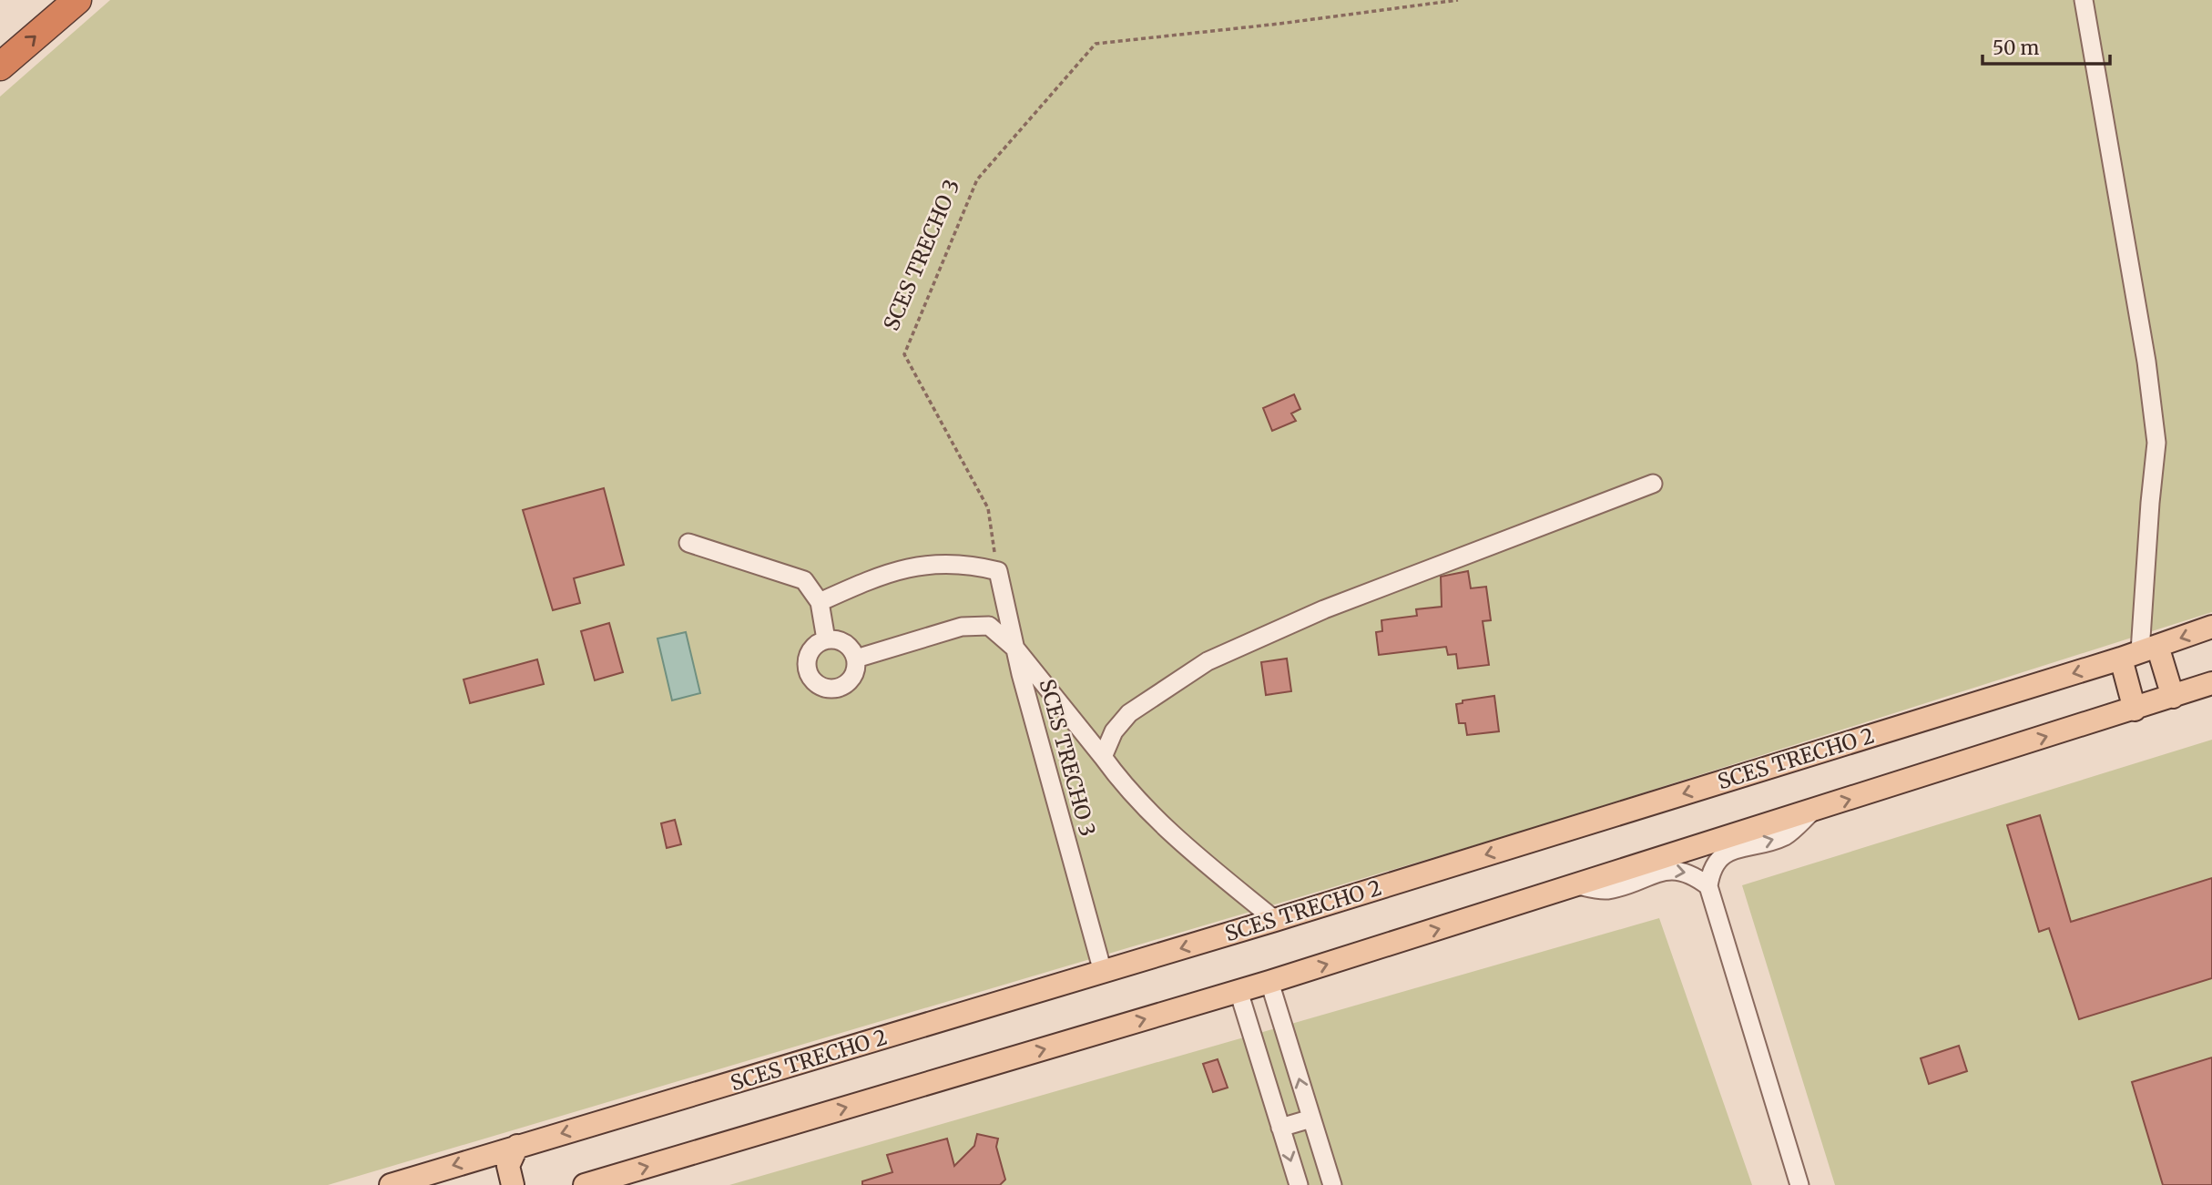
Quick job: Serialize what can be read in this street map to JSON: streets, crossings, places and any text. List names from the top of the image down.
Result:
{
  "streets": {
    "main road": ["SCES TRECHO 2"],
    "street": ["SCES TRECHO 3"]
  },
  "crossings": [
    ["SCES TRECHO 3", "SCES TRECHO 2"]
  ],
  "scale_bar": "50 m"
}
